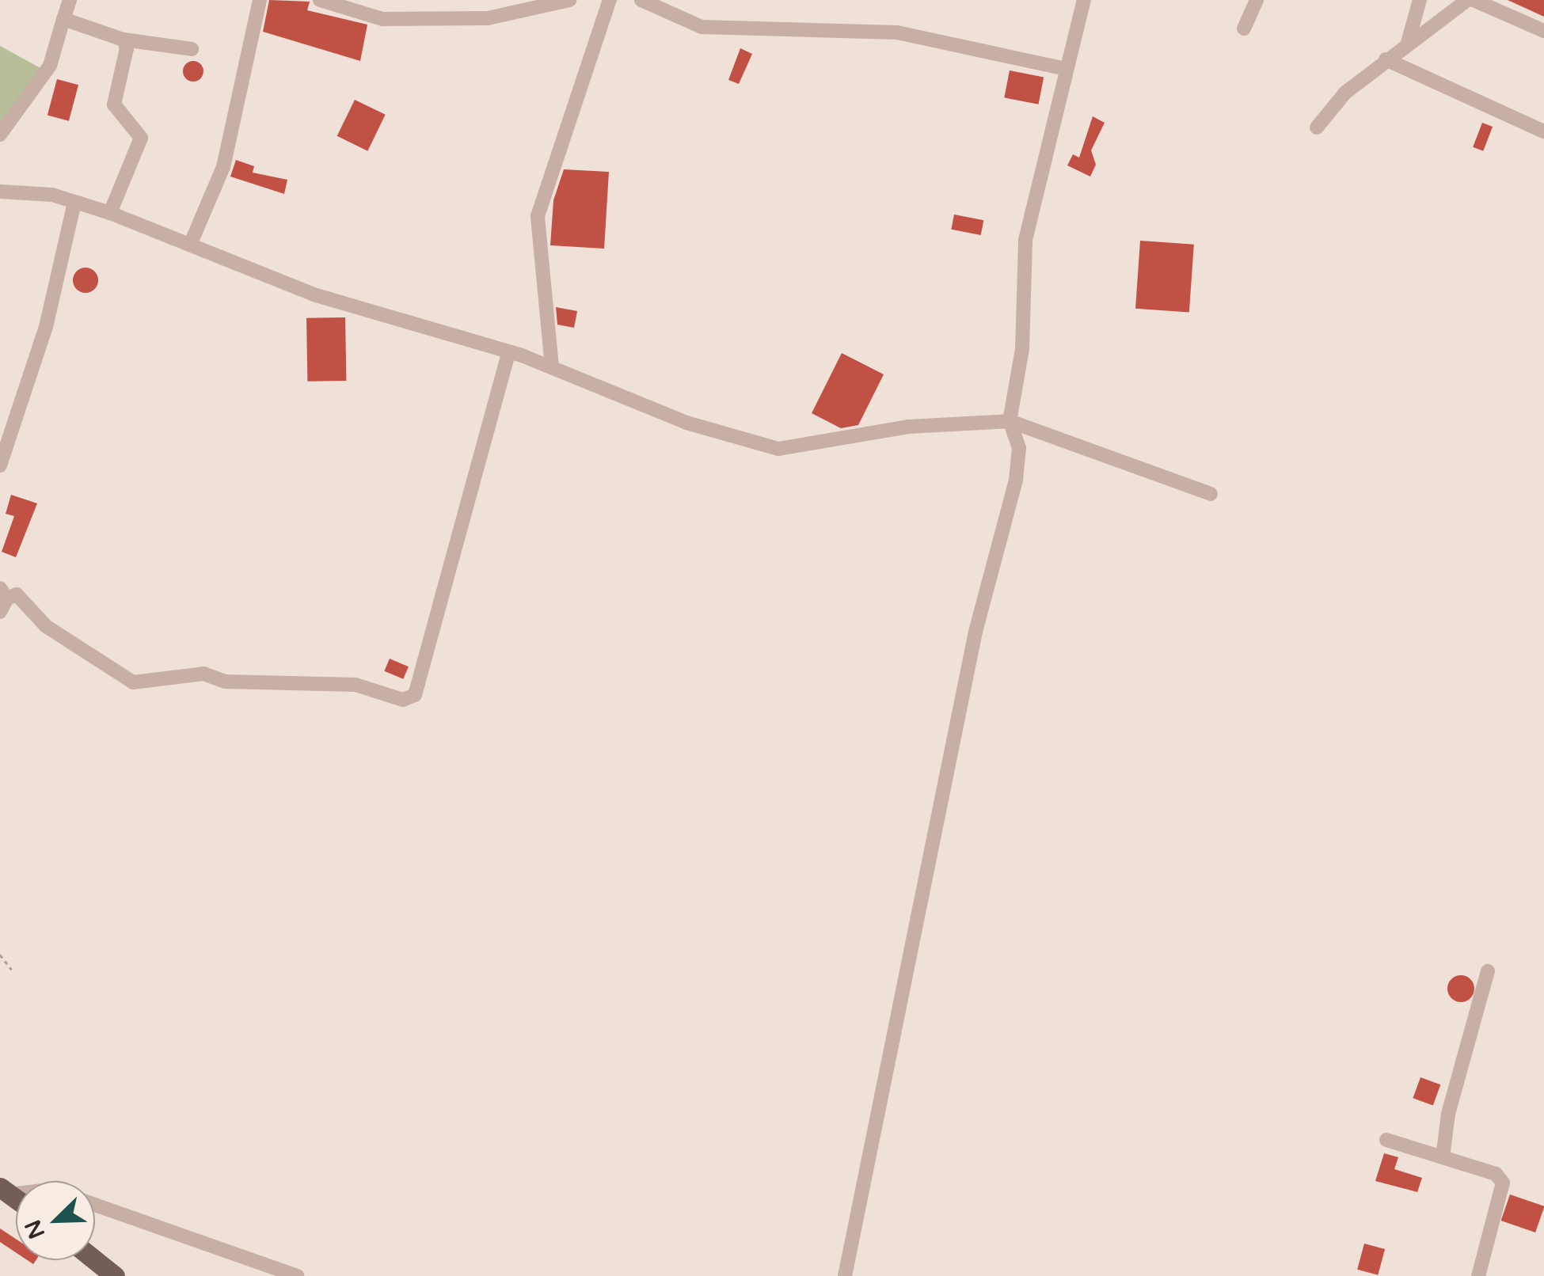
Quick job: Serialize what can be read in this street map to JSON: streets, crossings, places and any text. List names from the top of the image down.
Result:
{
  "north": "bottom left"
}
